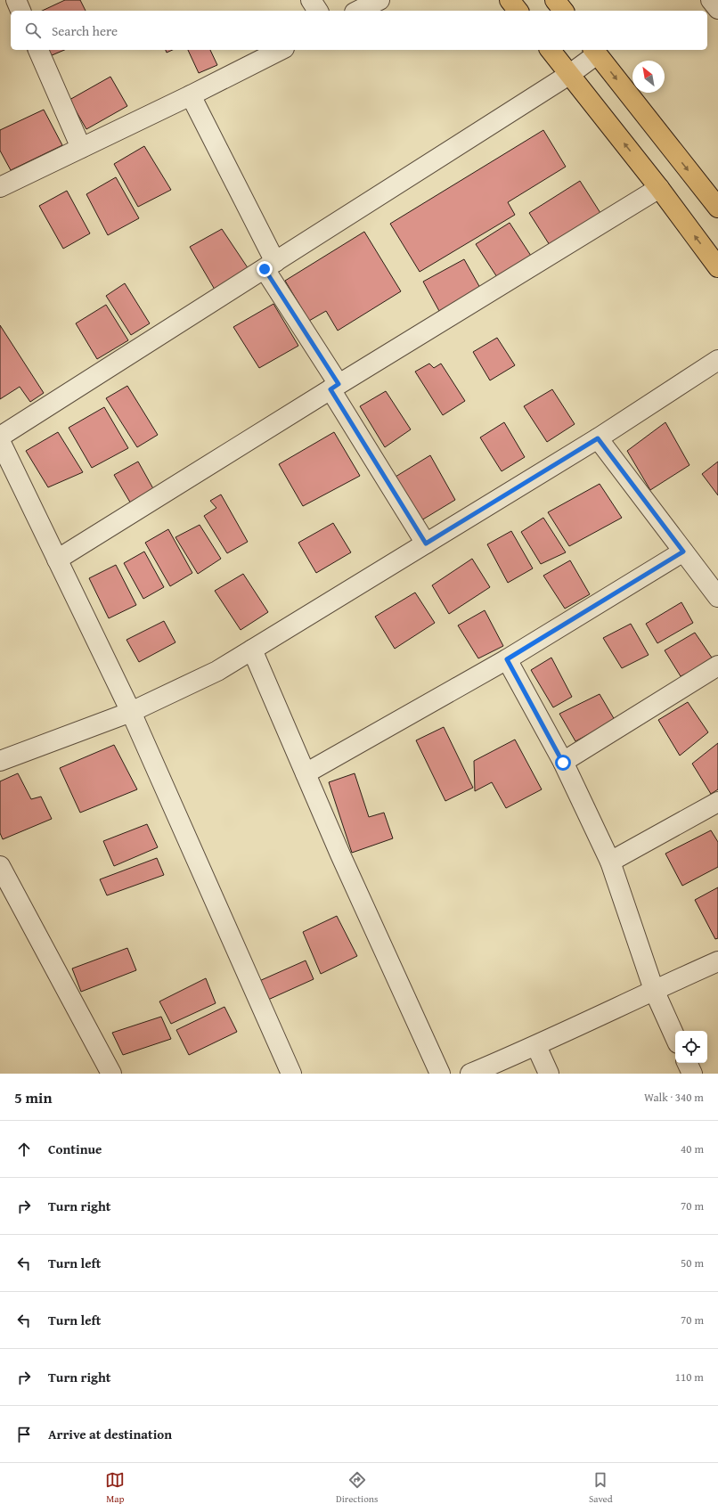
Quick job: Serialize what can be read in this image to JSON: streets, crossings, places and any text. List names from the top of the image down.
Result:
{
  "north": "top left",
  "page": {
    "search": "Search here",
    "heading": ["5 min", "Walk · 340 m"],
    "list": [
      ["Continue", "40 m"],
      ["Turn right", "70 m"],
      ["Turn left", "50 m"],
      ["Turn left", "70 m"],
      ["Turn right", "110 m"],
      "Arrive at destination"
    ],
    "nav": ["Map", "Directions", "Saved"]
  }
}
